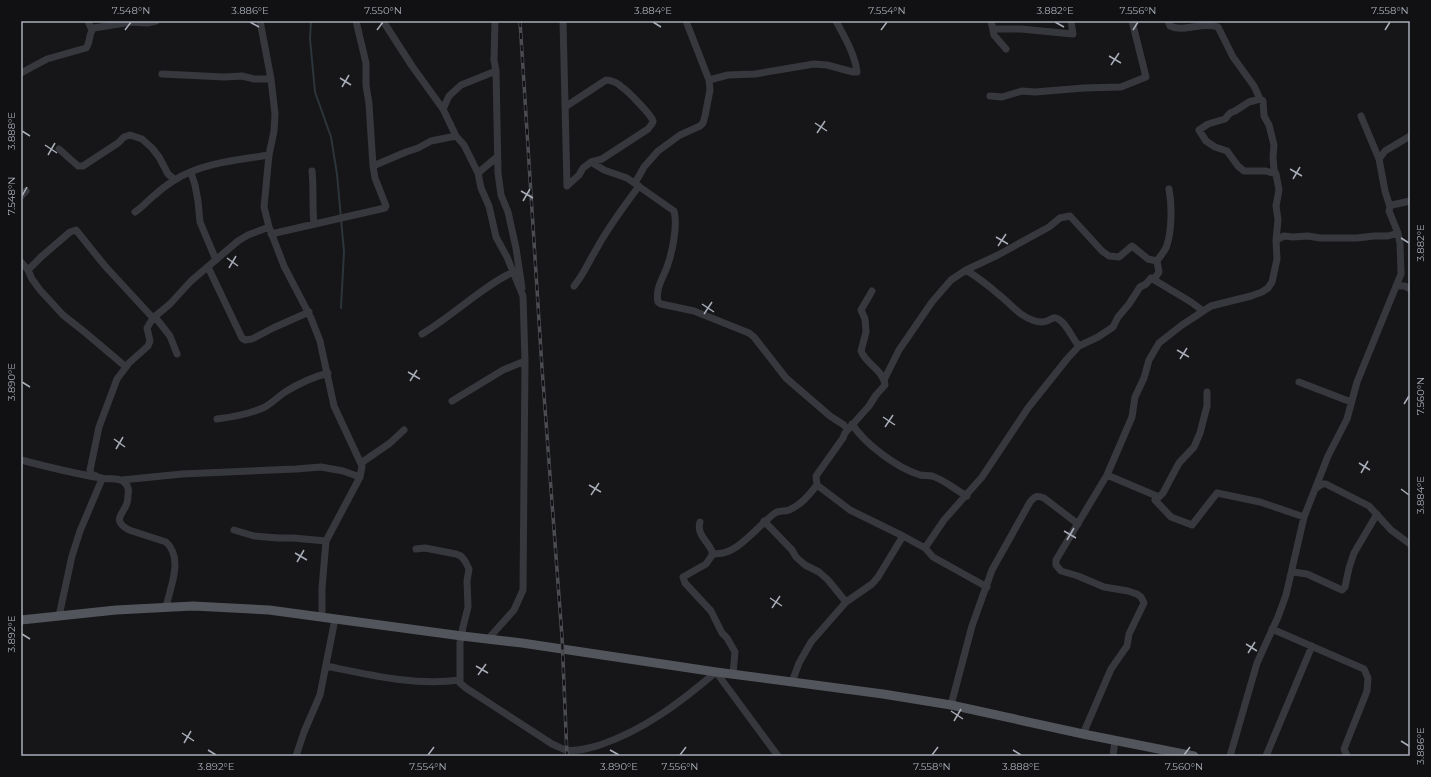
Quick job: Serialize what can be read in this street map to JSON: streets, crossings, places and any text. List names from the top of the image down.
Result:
{
  "coordinates": [
    "7.548°N",
    "3.886°E",
    "7.550°N",
    "3.884°E",
    "7.554°N",
    "3.882°E",
    "7.556°N",
    "7.558°N",
    "3.888°E",
    "3.890°E",
    "7.560°N",
    "3.892°E"
  ]
}
